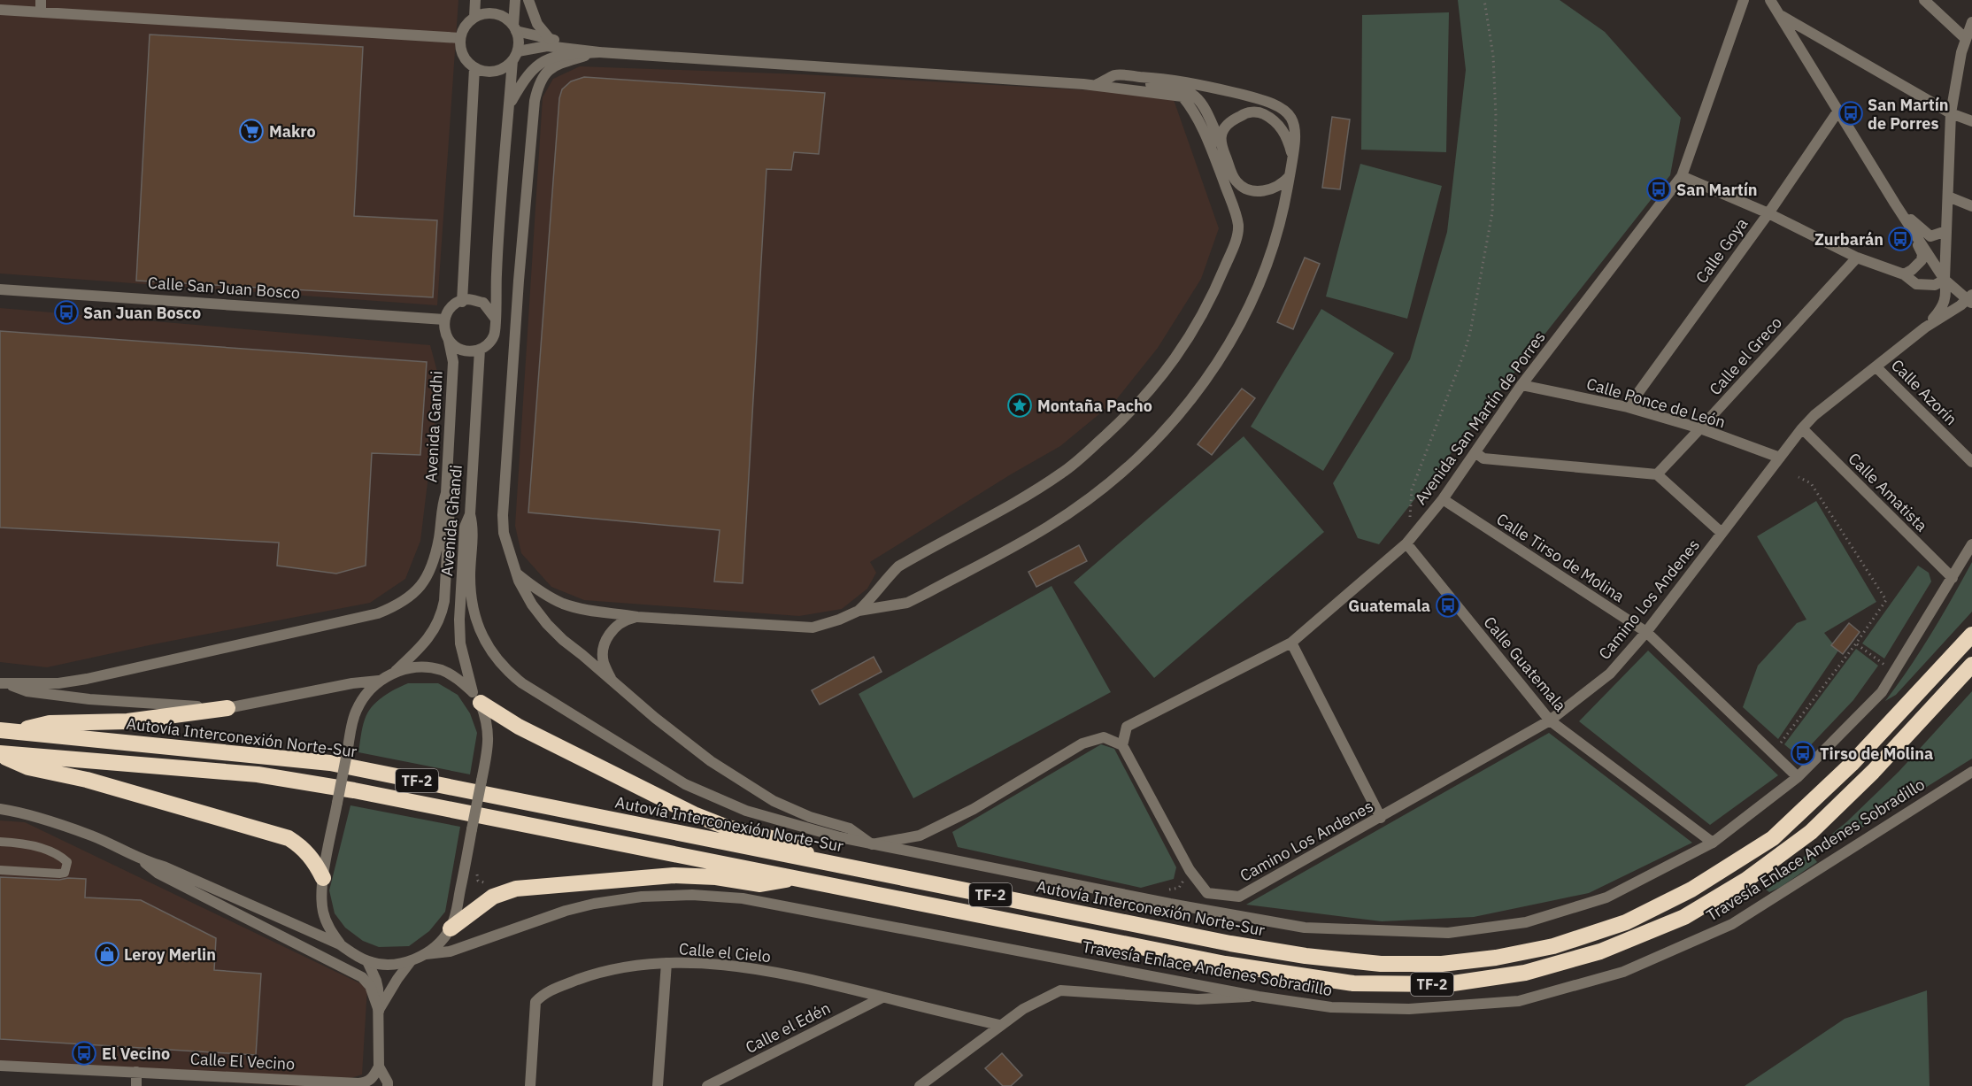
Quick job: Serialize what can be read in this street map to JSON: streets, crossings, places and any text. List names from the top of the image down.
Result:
{
  "streets": {
    "highway": ["Autovía Interconexión Norte-Sur", "TF-2"],
    "street": [
      "Calle Goya",
      "Calle San Juan Bosco",
      "Calle el Greco",
      "Calle Azorín",
      "Calle Ponce de León",
      "Avenida San Martín de Porres",
      "Avenida Gandhi",
      "Calle Amatista",
      "Avenida Ghandi",
      "Calle Tirso de Molina",
      "Camino Los Andenes",
      "Calle Guatemala",
      "Travesía Enlace Andenes Sobradillo",
      "Calle el Cielo",
      "Calle el Edén",
      "Calle El Vecino"
    ]
  },
  "crossings": [
    ["Calle Goya", "Calle Ponce de León"],
    ["Calle San Juan Bosco", "Avenida Gandhi"],
    ["Calle San Juan Bosco", "Avenida Ghandi"],
    ["Calle el Greco", "Calle Ponce de León"],
    ["Calle Azorín", "Camino Los Andenes"],
    ["Calle Ponce de León", "Avenida San Martín de Porres"],
    ["Calle Ponce de León", "Camino Los Andenes"],
    ["Avenida San Martín de Porres", "Calle Tirso de Molina"],
    ["Avenida San Martín de Porres", "Camino Los Andenes"],
    ["Avenida San Martín de Porres", "Calle Guatemala"],
    ["Avenida Gandhi", "Avenida Ghandi"],
    ["Calle Amatista", "Camino Los Andenes"],
    ["Calle Tirso de Molina", "Camino Los Andenes"],
    ["Camino Los Andenes", "Calle Guatemala"],
    ["Calle el Cielo", "Calle el Edén"]
  ],
  "places": {
    "bus stop": [
      "San Martín de Porres",
      "San Martín",
      "Zurbarán",
      "San Juan Bosco",
      "Guatemala",
      "Tirso de Molina",
      "El Vecino"
    ],
    "supermarket": ["Makro"],
    "place": ["Montaña Pacho"],
    "shop": ["Leroy Merlin"]
  }
}
